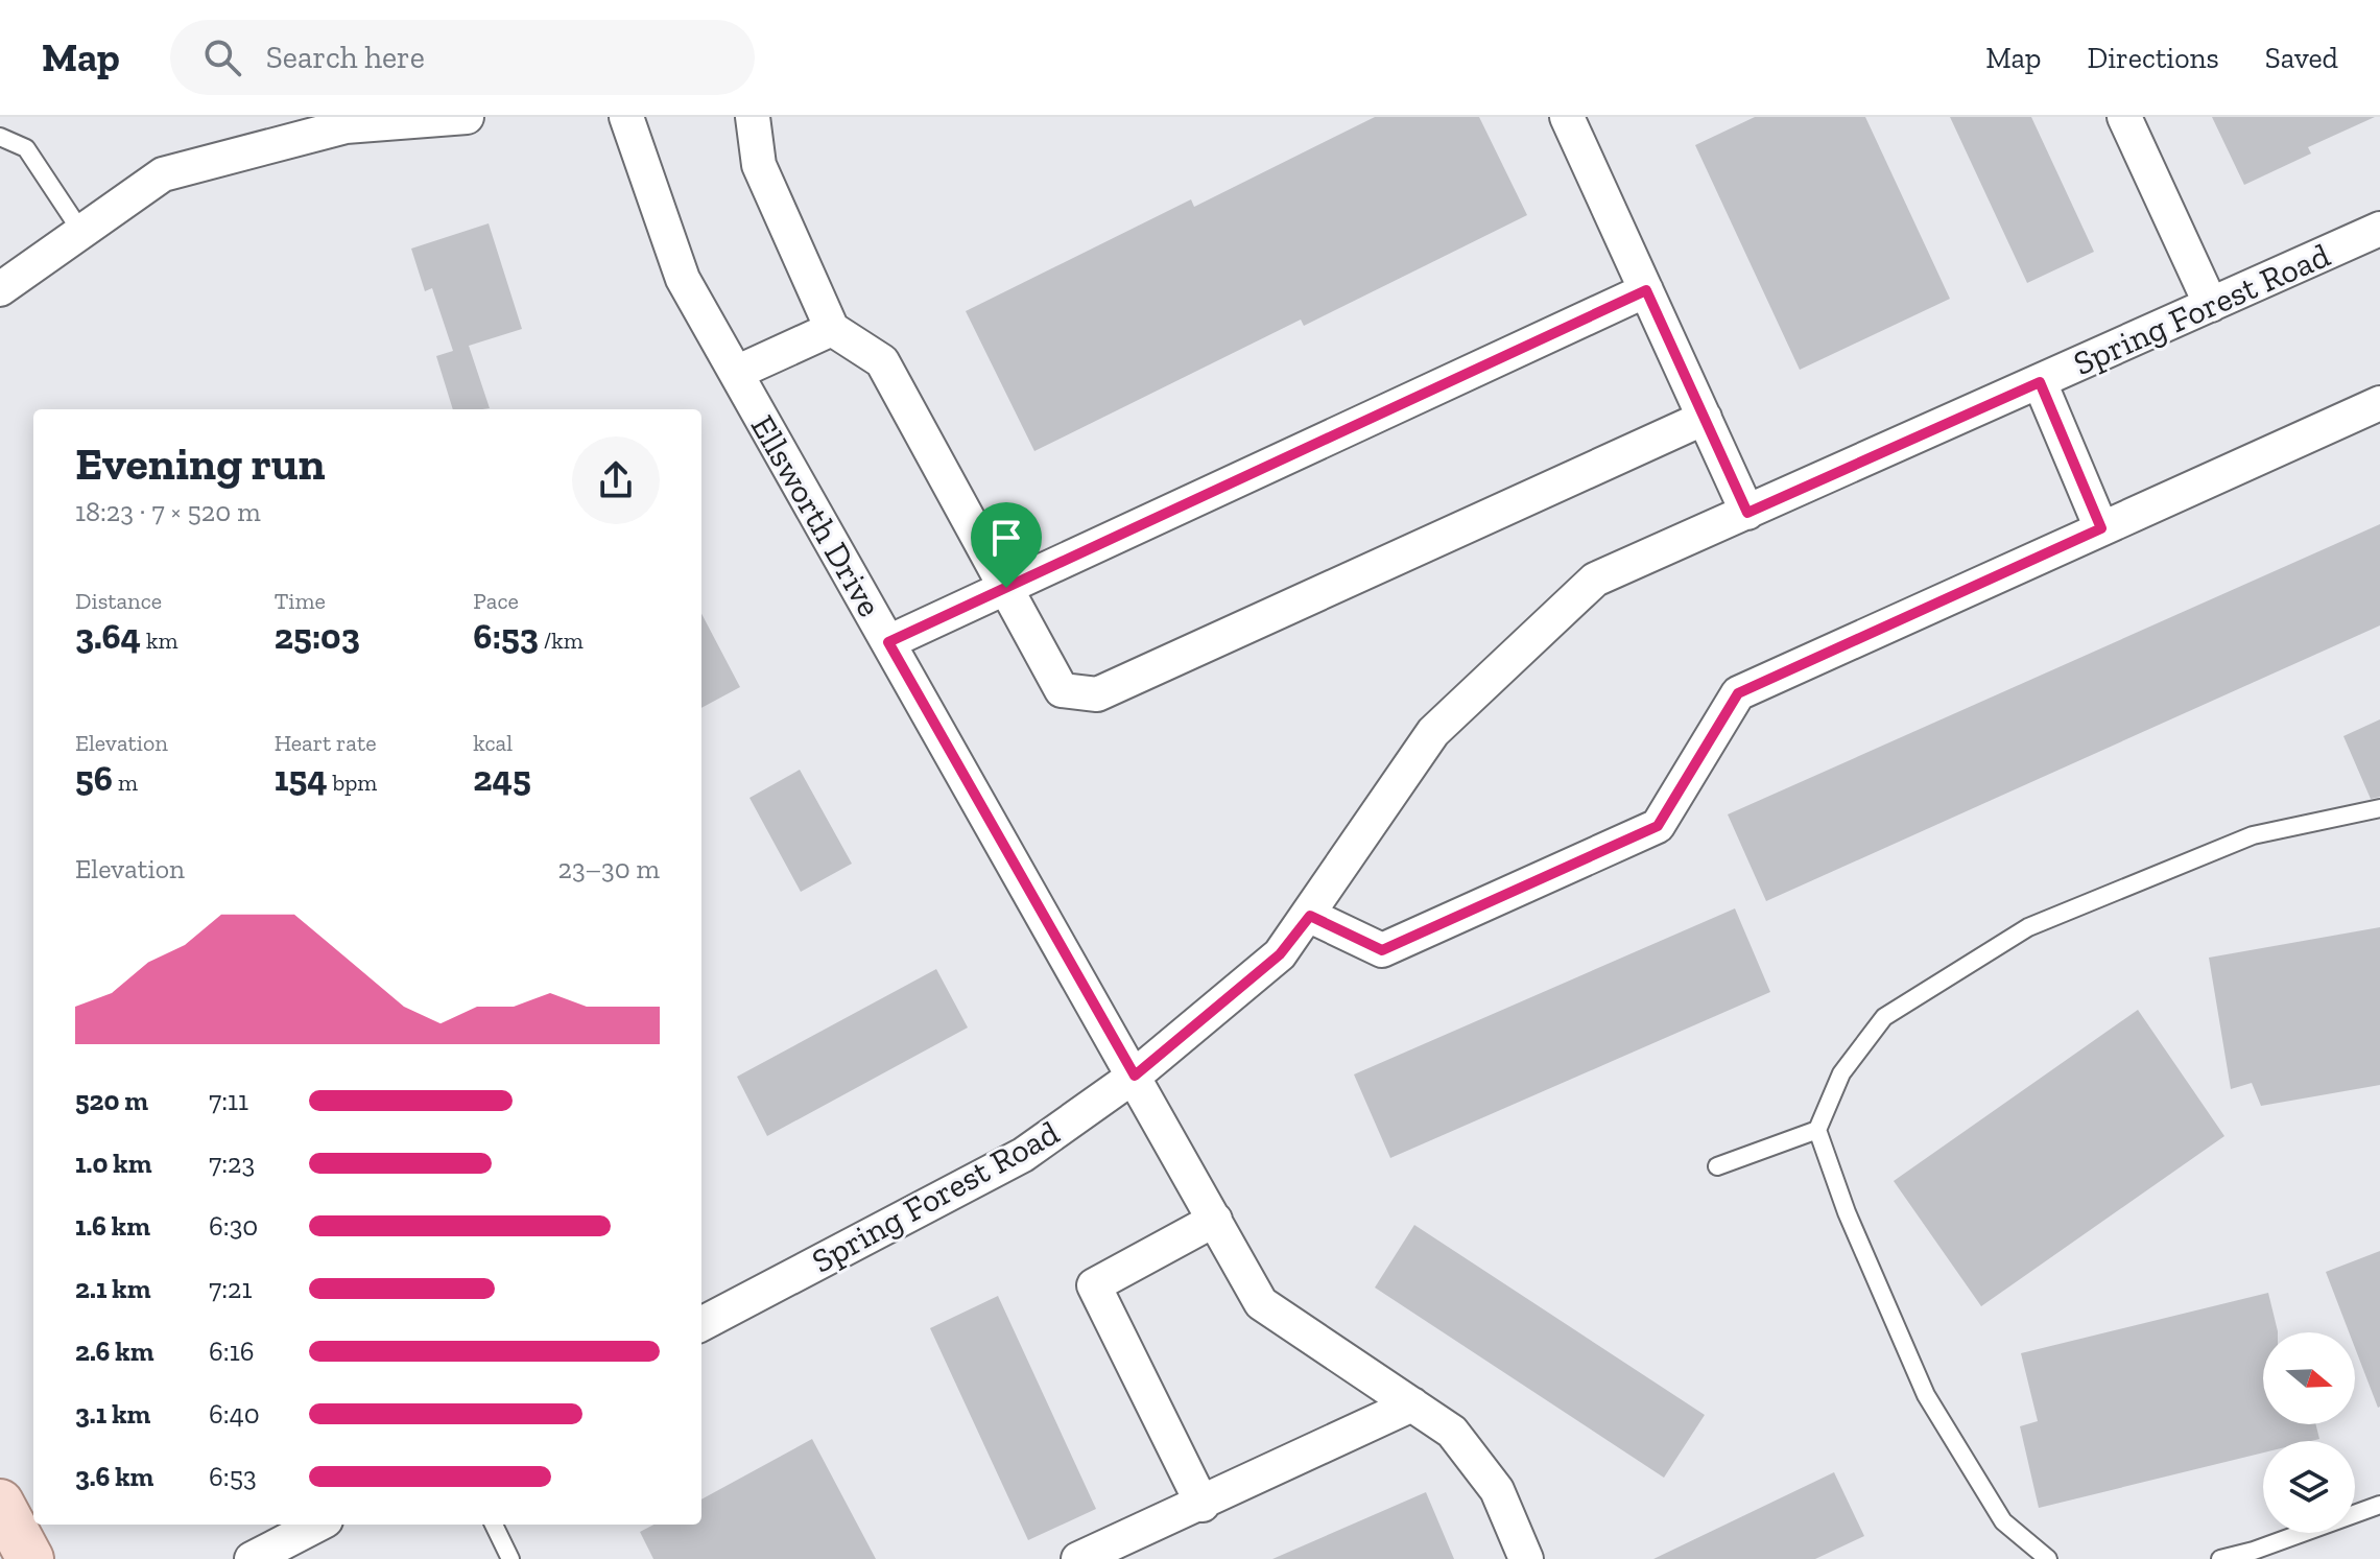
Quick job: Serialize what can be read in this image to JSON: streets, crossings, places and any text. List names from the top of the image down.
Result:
{
  "streets": {
    "street": ["Spring Forest Road", "Ellsworth Drive"]
  },
  "crossings": [
    ["Spring Forest Road", "Ellsworth Drive"]
  ],
  "north": "right",
  "page": {
    "header": "Map",
    "search": "Search here",
    "nav": ["Map", "Directions", "Saved"],
    "heading": ["Evening run", "18:23 · 7 × 520 m"],
    "stats": [
      ["Distance", "3.64 km"],
      ["Time", "25:03"],
      ["Pace", "6:53 /km"],
      ["Elevation", "56 m"],
      ["Heart rate", "154 bpm"],
      ["kcal", "245"]
    ],
    "chart": ["Elevation", "23–30 m"],
    "list": [
      {
        "name": "520 m",
        "note": "7:11"
      },
      {
        "name": "1.0 km",
        "note": "7:23"
      },
      {
        "name": "1.6 km",
        "note": "6:30"
      },
      {
        "name": "2.1 km",
        "note": "7:21"
      },
      {
        "name": "2.6 km",
        "note": "6:16"
      },
      {
        "name": "3.1 km",
        "note": "6:40"
      },
      {
        "name": "3.6 km",
        "note": "6:53"
      }
    ]
  }
}
